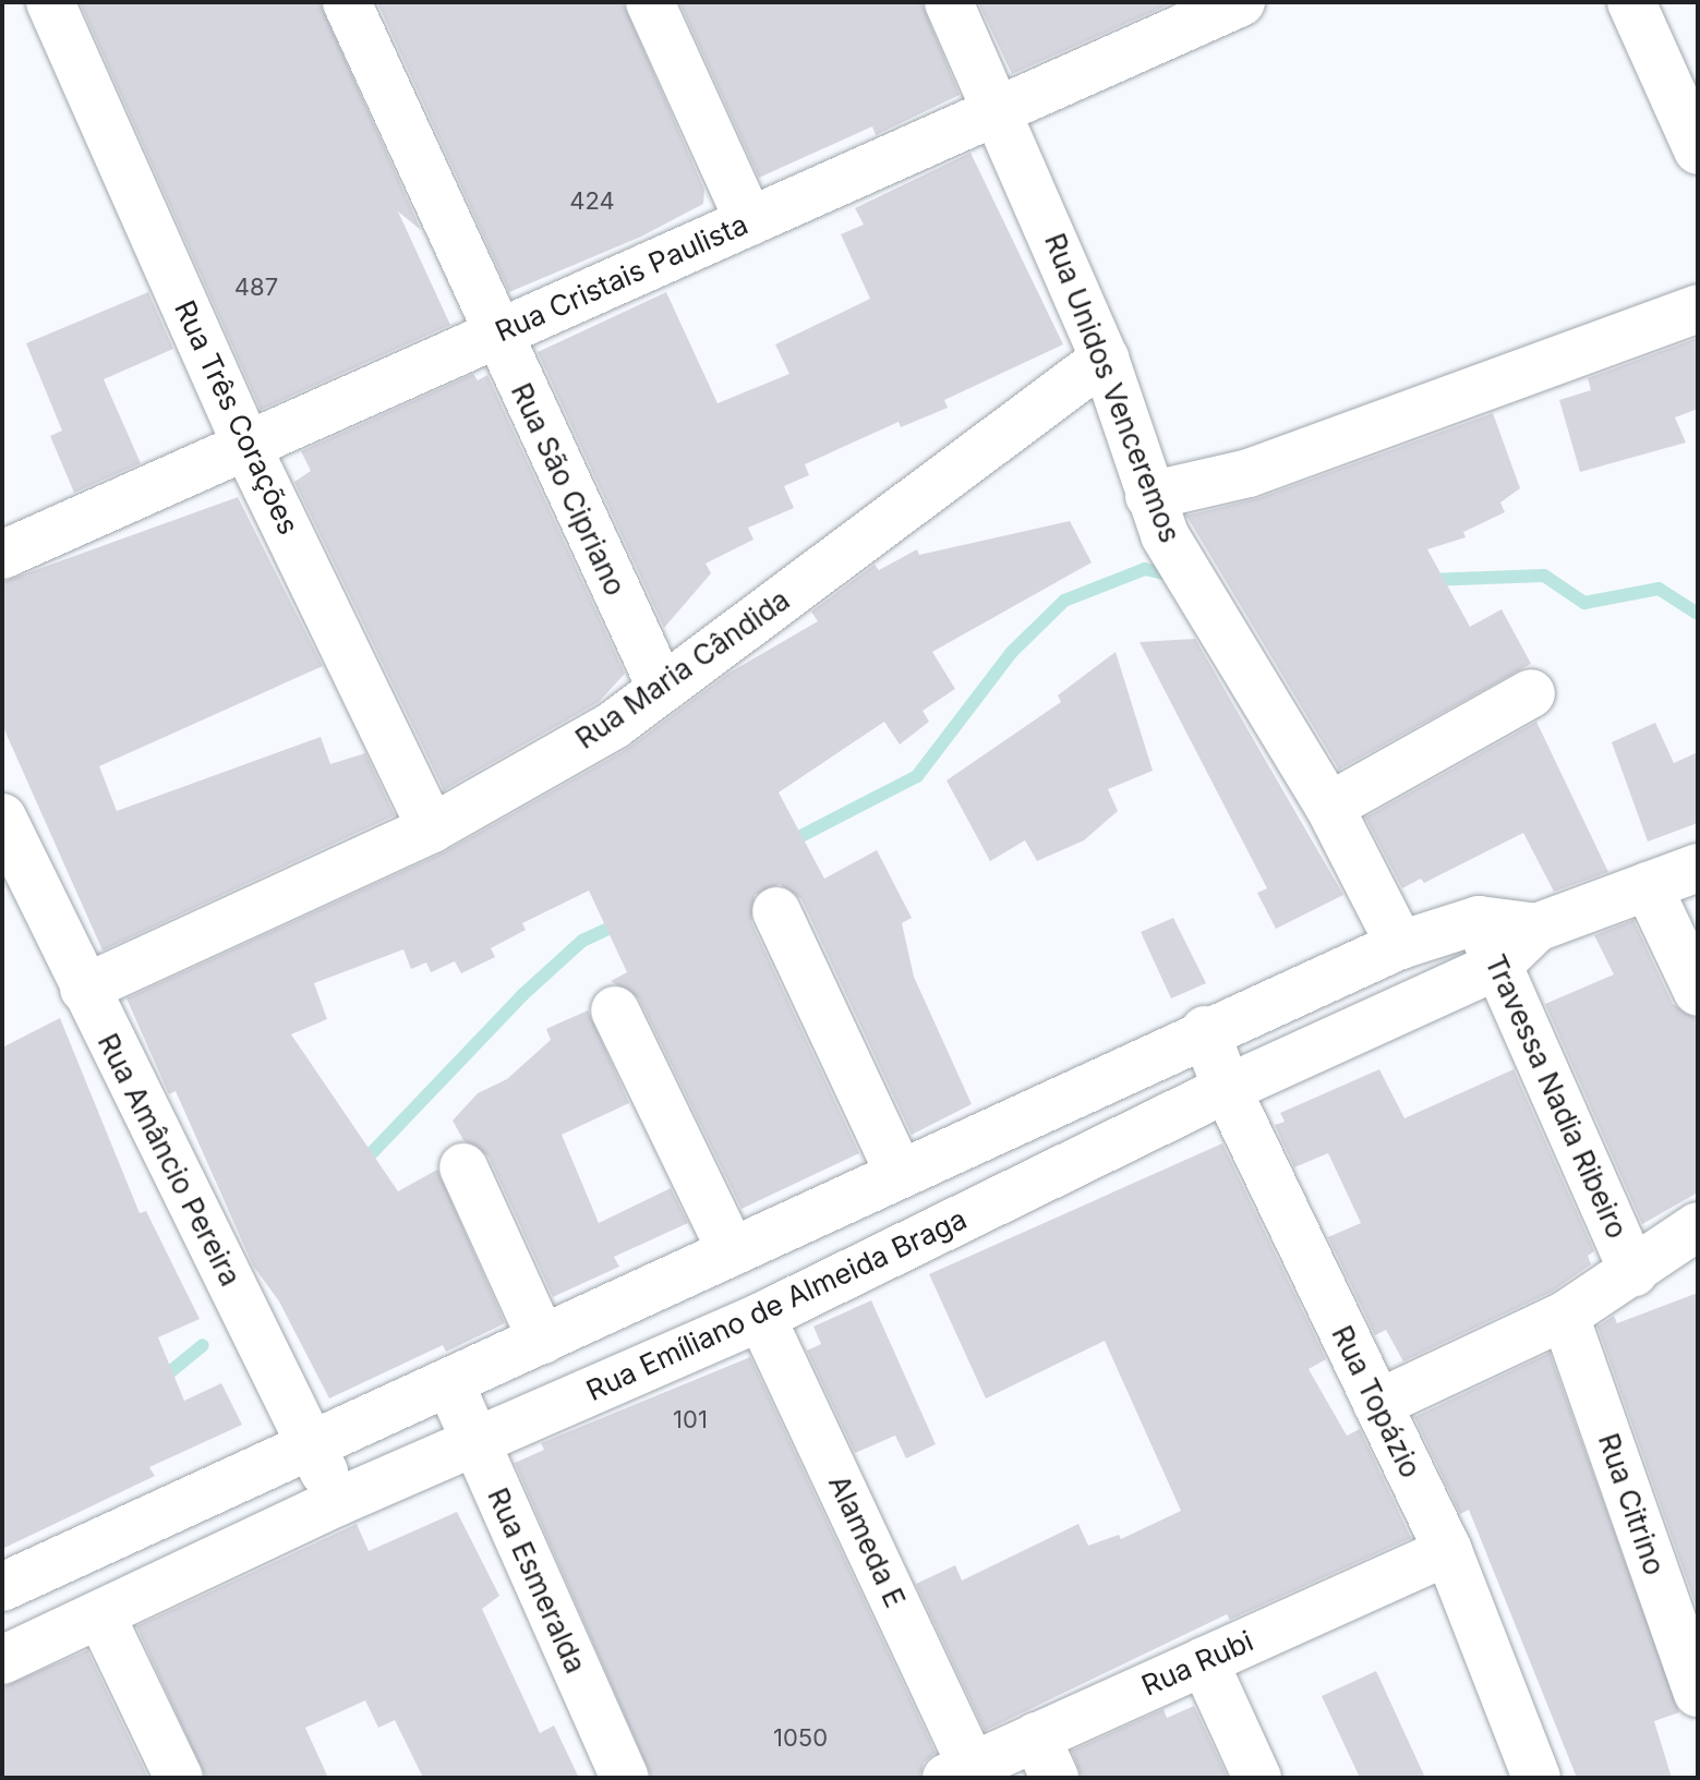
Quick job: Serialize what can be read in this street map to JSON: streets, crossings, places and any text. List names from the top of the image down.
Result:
{
  "streets": {
    "street": [
      "Rua Cristais Paulista",
      "Rua Unidos Venceremos",
      "Rua Três Corações",
      "Rua São Cipriano",
      "Rua Maria Cândida",
      "Travessa Nadia Ribeiro",
      "Rua Amâncio Pereira",
      "Rua Emíliano de Almeida Braga",
      "Rua Topázio",
      "Rua Citrino",
      "Alameda E",
      "Rua Esmeralda",
      "Rua Rubi"
    ]
  },
  "crossings": [
    ["Rua Cristais Paulista", "Rua Unidos Venceremos"],
    ["Rua Cristais Paulista", "Rua Três Corações"],
    ["Rua Cristais Paulista", "Rua São Cipriano"],
    ["Rua Unidos Venceremos", "Rua Maria Cândida"],
    ["Rua Unidos Venceremos", "Rua Emíliano de Almeida Braga"],
    ["Rua Três Corações", "Rua Maria Cândida"],
    ["Rua São Cipriano", "Rua Maria Cândida"],
    ["Rua Maria Cândida", "Rua Amâncio Pereira"],
    ["Travessa Nadia Ribeiro", "Rua Emíliano de Almeida Braga"],
    ["Rua Amâncio Pereira", "Rua Emíliano de Almeida Braga"],
    ["Rua Emíliano de Almeida Braga", "Rua Topázio"],
    ["Rua Emíliano de Almeida Braga", "Alameda E"],
    ["Rua Emíliano de Almeida Braga", "Rua Esmeralda"],
    ["Rua Topázio", "Rua Rubi"],
    ["Alameda E", "Rua Rubi"]
  ],
  "house_numbers": [
    "424",
    "487",
    "101",
    "1050"
  ]
}
